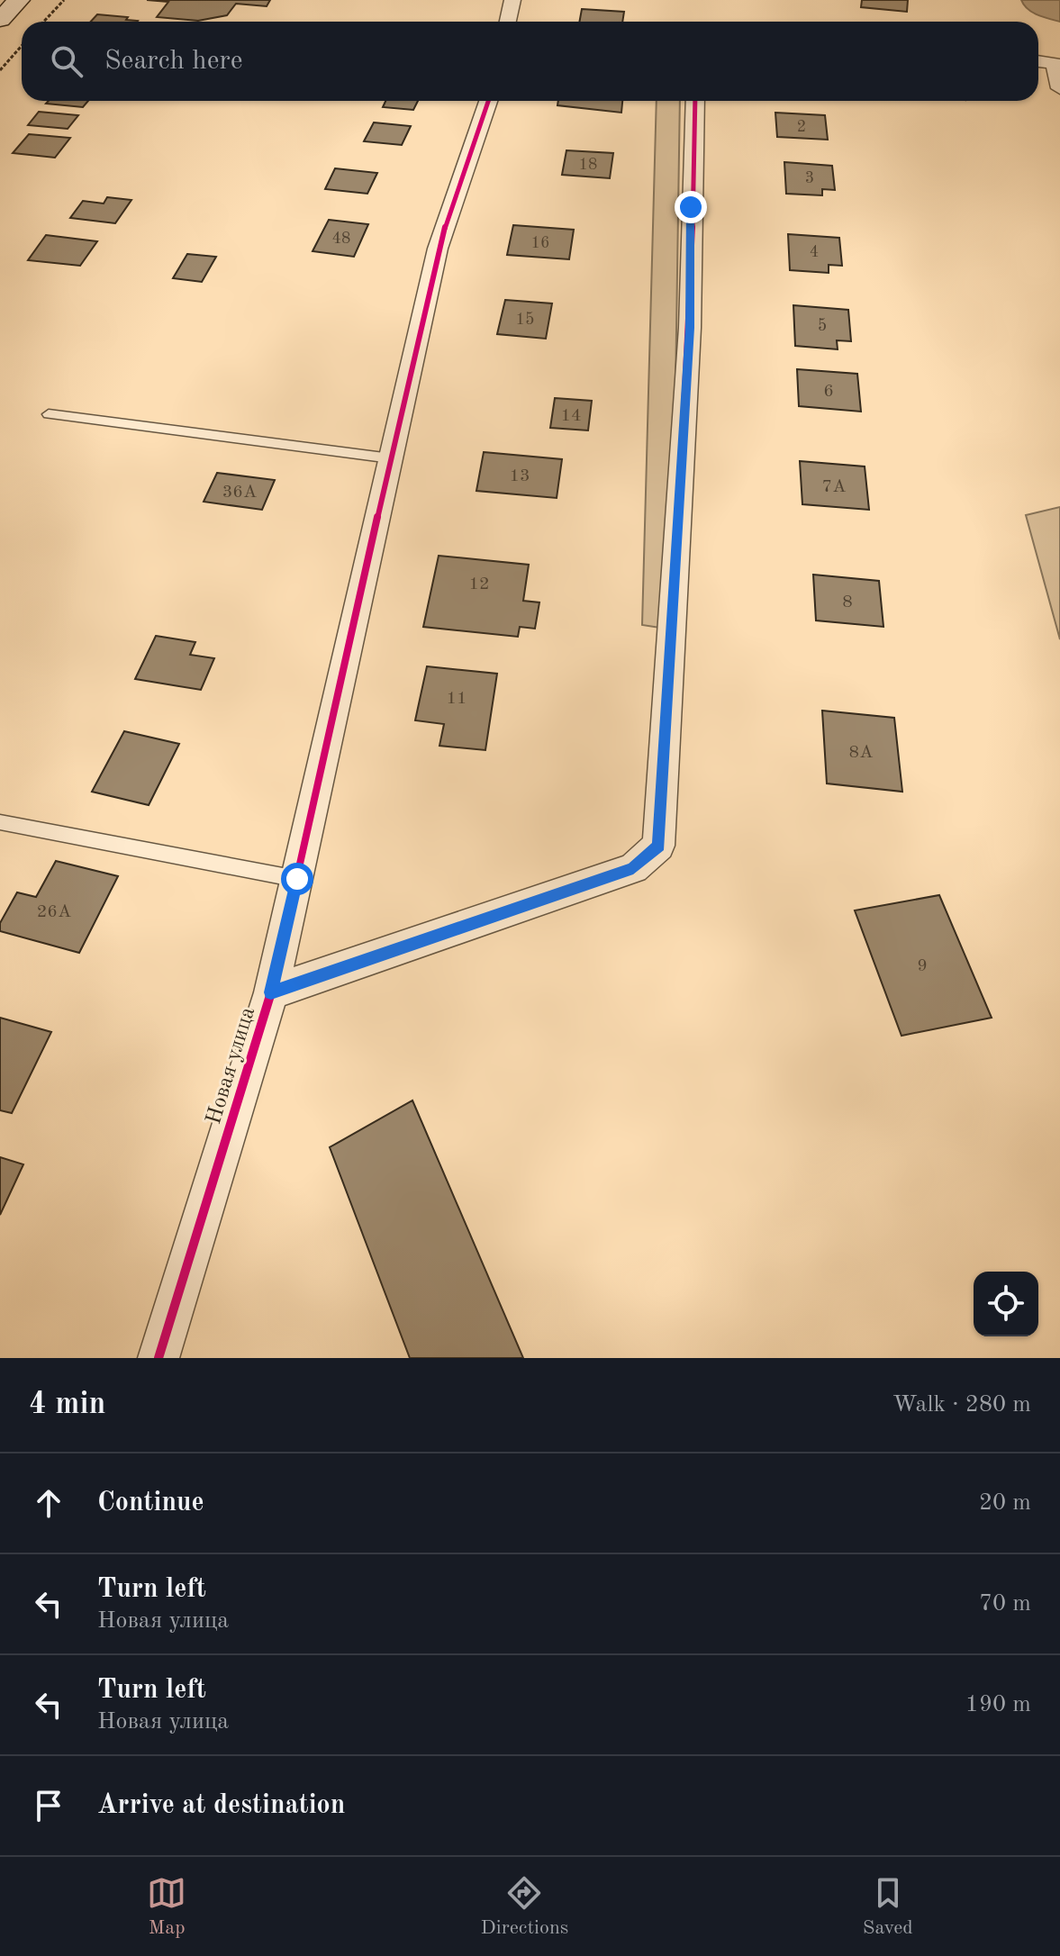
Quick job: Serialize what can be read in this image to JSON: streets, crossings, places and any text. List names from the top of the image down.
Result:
{
  "streets": {
    "street": ["Новая улица"]
  },
  "house_numbers": [
    "2",
    "18",
    "3",
    "48",
    "16",
    "4",
    "15",
    "5",
    "6",
    "14",
    "13",
    "7А",
    "36А",
    "12",
    "8",
    "11",
    "8А",
    "26А",
    "9"
  ],
  "page": {
    "search": "Search here",
    "heading": ["4 min", "Walk · 280 m"],
    "list": [
      ["Continue", "20 m"],
      ["Turn left", "Новая улица", "70 m"],
      ["Turn left", "Новая улица", "190 m"],
      "Arrive at destination"
    ],
    "nav": ["Map", "Directions", "Saved"]
  }
}
